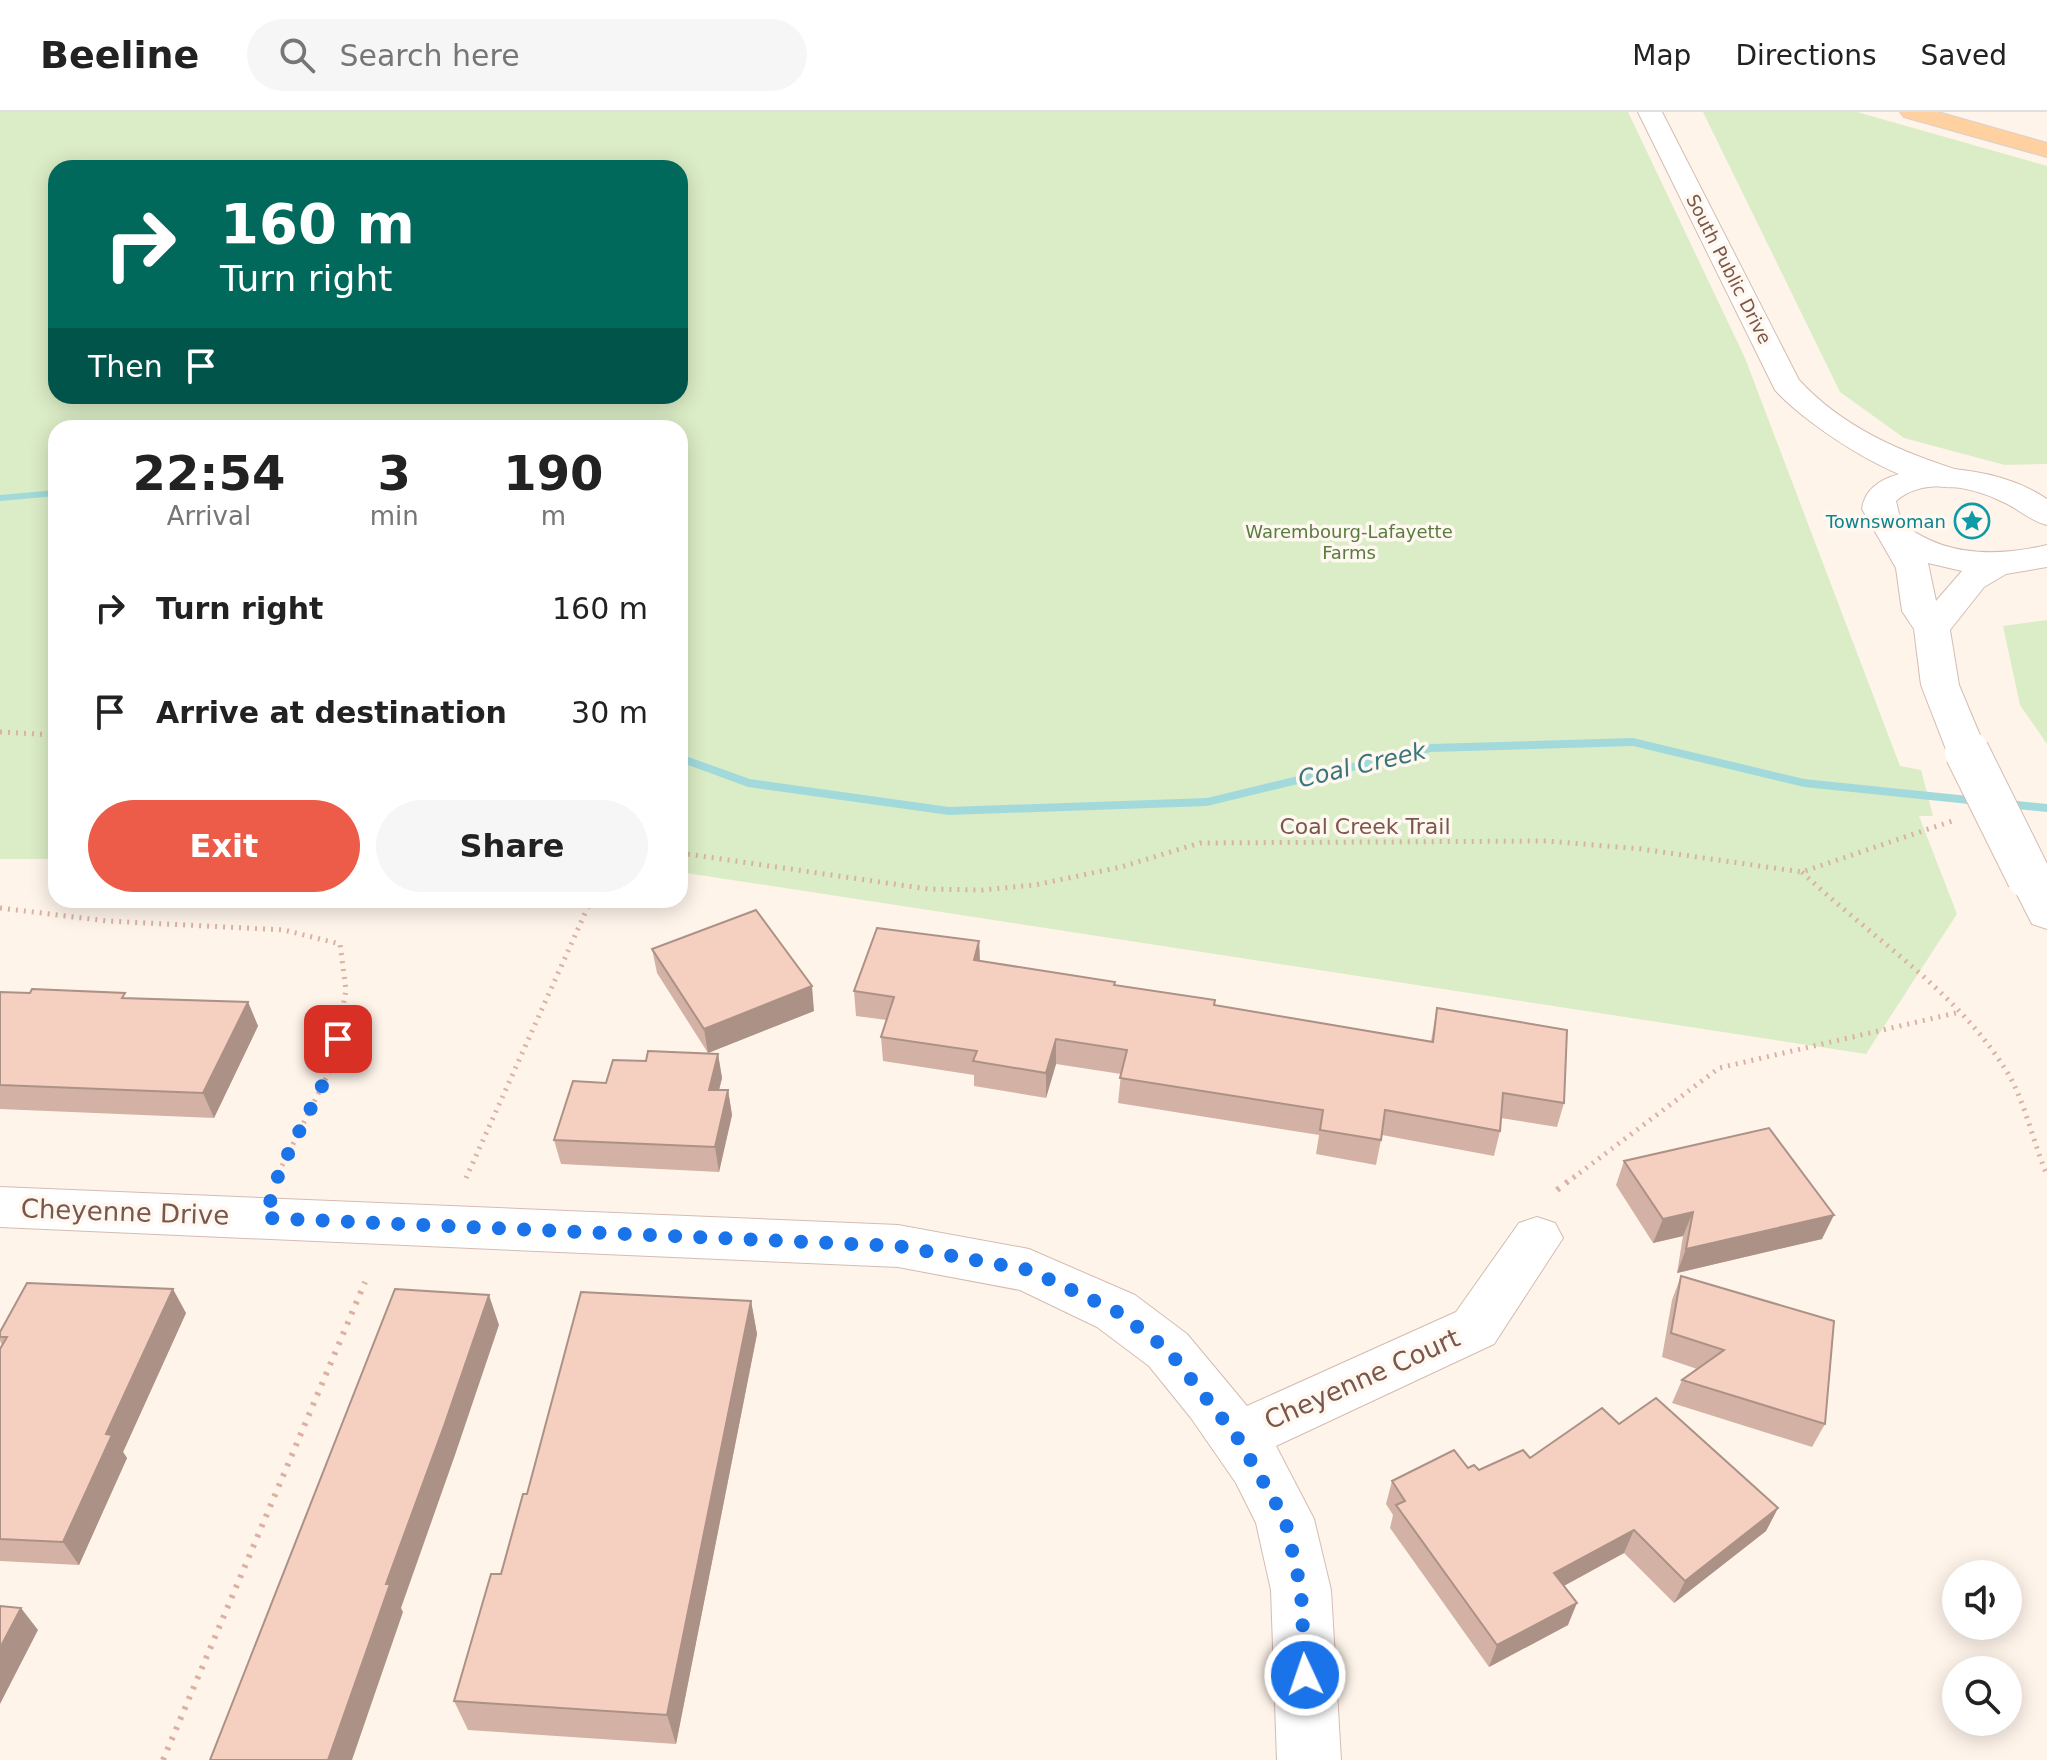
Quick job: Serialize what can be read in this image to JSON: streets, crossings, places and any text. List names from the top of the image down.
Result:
{
  "streets": {
    "street": ["South Public Drive", "Cheyenne Drive", "Cheyenne Court"],
    "path": ["Coal Creek Trail"]
  },
  "crossings": [
    ["Cheyenne Drive", "Cheyenne Court"]
  ],
  "water": ["Coal Creek"],
  "parks": ["Warembourg-Lafayette Farms"],
  "places": {
    "place": ["Townswoman"]
  },
  "page": {
    "header": "Beeline",
    "search": "Search here",
    "nav": ["Map", "Directions", "Saved"],
    "turn": ["160 m", "Turn right"],
    "then": "Then",
    "eta": [
      "22:54",
      "Arrival",
      "3",
      "min",
      "190",
      "m"
    ],
    "list": [
      {
        "name": "Turn right",
        "value": "160 m"
      },
      {
        "name": "Arrive at destination",
        "value": "30 m"
      }
    ],
    "buttons": ["Exit", "Share"]
  }
}
